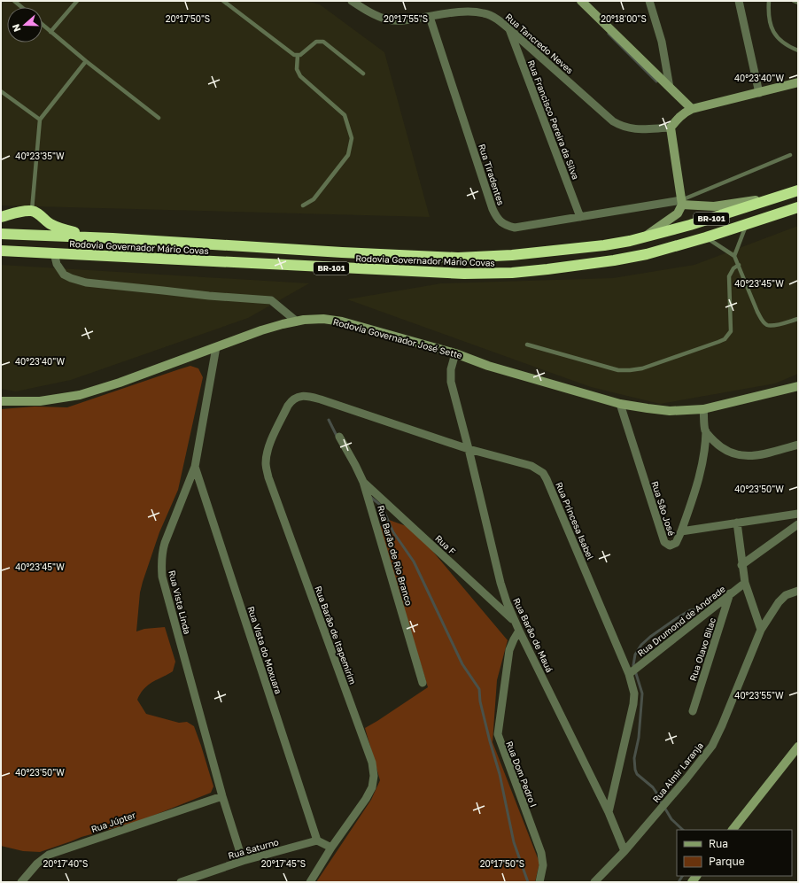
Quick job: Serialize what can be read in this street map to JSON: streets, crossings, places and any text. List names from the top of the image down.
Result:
{
  "streets": {
    "highway": ["BR-101", "Rodovia Governador Mário Covas"],
    "main road": ["Rodovia Governador José Sette"],
    "street": [
      "Rua Tancredo Neves",
      "Rua Francisco Pereira da Silva",
      "Rua Tiradentes",
      "Rua São José",
      "Rua Princesa Isabel",
      "Rua F",
      "Rua Barão de Rio Branco",
      "Rua Vista Linda",
      "Rua Drumond de Andrade",
      "Rua Barão de Itapemirim",
      "Rua Barão de Mauá",
      "Rua Olavo Bilac",
      "Rua Vista do Moxuara",
      "Rua Almir Laranja",
      "Rua Dom Pedro I",
      "Rua Júpter",
      "Rua Saturno"
    ]
  },
  "crossings": [
    ["Rua Tancredo Neves", "Rua Francisco Pereira da Silva"],
    ["Rua Tancredo Neves", "Rua Tiradentes"],
    ["Rua Francisco Pereira da Silva", "Rua Tiradentes"],
    ["Rodovia Governador José Sette", "Rua São José"],
    ["Rodovia Governador José Sette", "Rua Vista Linda"],
    ["Rodovia Governador José Sette", "Rua Barão de Mauá"],
    ["Rua Princesa Isabel", "Rua Drumond de Andrade"],
    ["Rua Princesa Isabel", "Rua Barão de Itapemirim"],
    ["Rua Princesa Isabel", "Rua Barão de Mauá"],
    ["Rua F", "Rua Barão de Rio Branco"],
    ["Rua F", "Rua Barão de Mauá"],
    ["Rua Vista Linda", "Rua Vista do Moxuara"],
    ["Rua Vista Linda", "Rua Júpter"],
    ["Rua Vista Linda", "Rua Saturno"],
    ["Rua Drumond de Andrade", "Rua Olavo Bilac"],
    ["Rua Barão de Mauá", "Rua Almir Laranja"],
    ["Rua Barão de Mauá", "Rua Dom Pedro I"],
    ["Rua Vista do Moxuara", "Rua Saturno"]
  ],
  "legend": ["Rua", "Parque"],
  "north": "left",
  "coordinates": [
    "20°17'50\"S",
    "20°17'55\"S",
    "20°18'00\"S",
    "40°23'40\"W",
    "40°23'35\"W",
    "40°23'45\"W",
    "40°23'50\"W",
    "40°23'55\"W",
    "20°17'40\"S",
    "20°17'45\"S"
  ]
}
